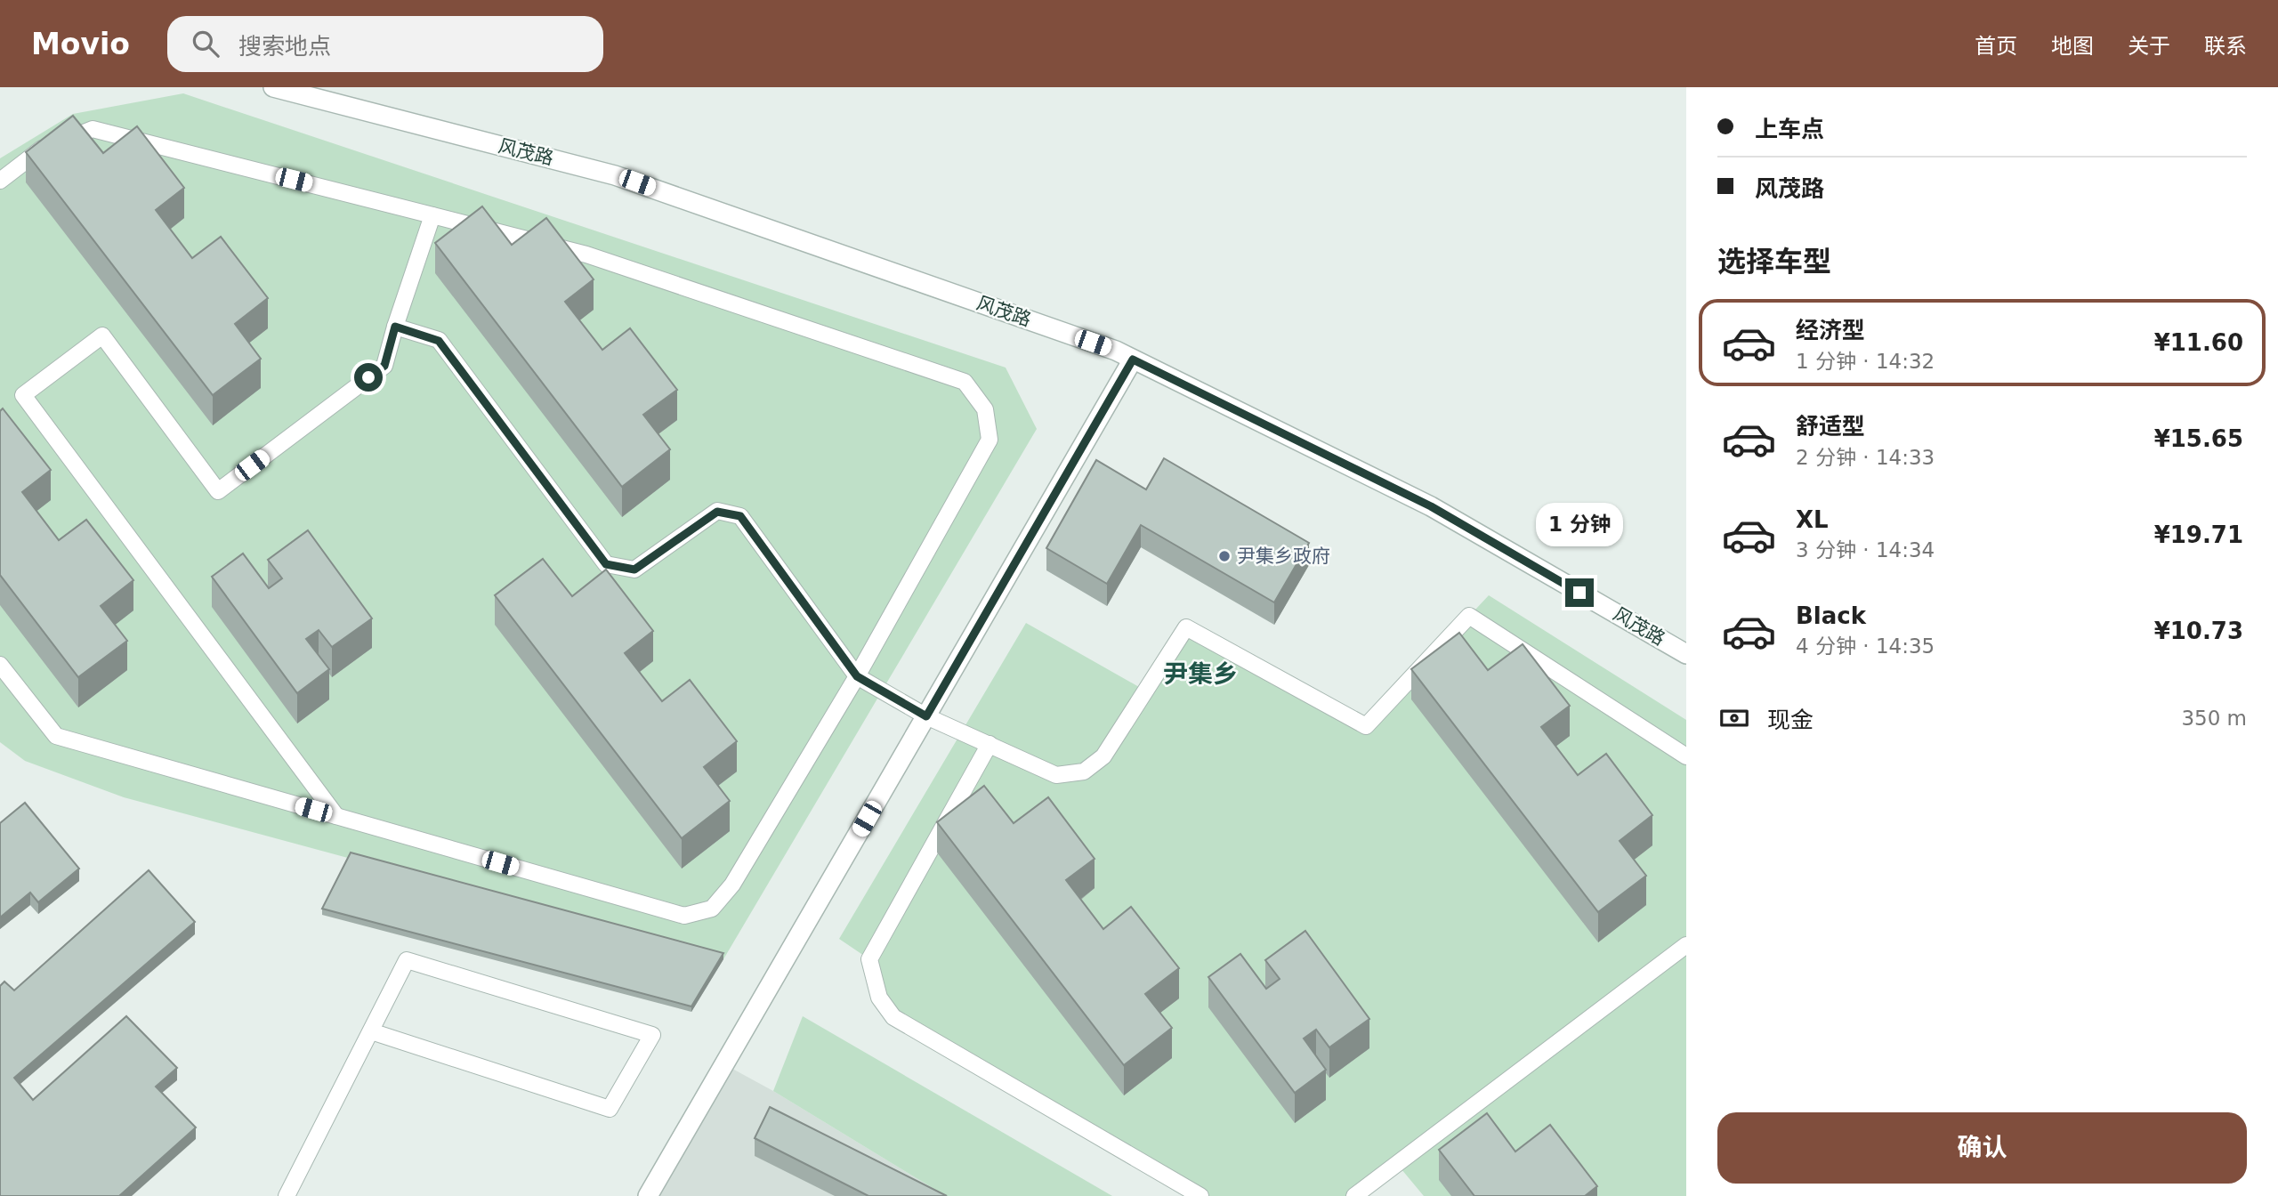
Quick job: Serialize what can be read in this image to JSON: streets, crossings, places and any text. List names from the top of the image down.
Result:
{
  "streets": {
    "street": ["风茂路"]
  },
  "districts": ["尹集乡"],
  "places": ["尹集乡政府"],
  "page": {
    "header": "Movio",
    "search": "搜索地点",
    "nav": [
      "首页",
      "地图",
      "关于",
      "联系"
    ],
    "banner": ["上车点", "风茂路"],
    "heading": "选择车型",
    "list": [
      {
        "name": "经济型",
        "note": "1 分钟 · 14:32",
        "value": "¥11.60"
      },
      {
        "name": "舒适型",
        "note": "2 分钟 · 14:33",
        "value": "¥15.65"
      },
      {
        "name": "XL",
        "note": "3 分钟 · 14:34",
        "value": "¥19.71"
      },
      {
        "name": "Black",
        "note": "4 分钟 · 14:35",
        "value": "¥10.73"
      }
    ],
    "bubble": "1 分钟",
    "pay": ["现金", "350 m"],
    "buttons": "确认"
  }
}
